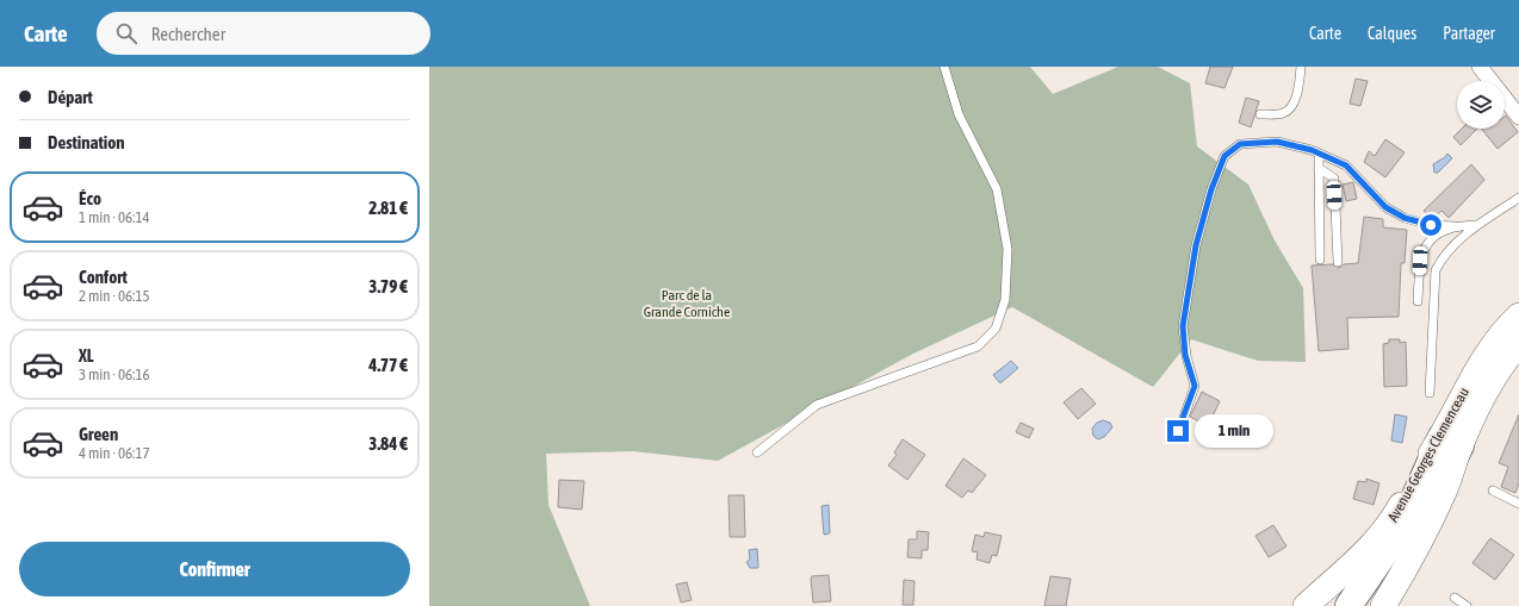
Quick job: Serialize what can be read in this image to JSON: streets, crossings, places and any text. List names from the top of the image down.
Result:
{
  "streets": {
    "main road": ["Avenue Georges Clemenceau"]
  },
  "parks": ["Parc de la Grande Corniche"],
  "page": {
    "header": "Carte",
    "search": "Rechercher",
    "nav": ["Carte", "Calques", "Partager"],
    "banner": ["Départ", "Destination"],
    "list": [
      {
        "name": "Éco",
        "note": "1 min · 06:14",
        "value": "2.81 €"
      },
      {
        "name": "Confort",
        "note": "2 min · 06:15",
        "value": "3.79 €"
      },
      {
        "name": "XL",
        "note": "3 min · 06:16",
        "value": "4.77 €"
      },
      {
        "name": "Green",
        "note": "4 min · 06:17",
        "value": "3.84 €"
      }
    ],
    "bubble": "1 min",
    "buttons": "Confirmer"
  }
}
